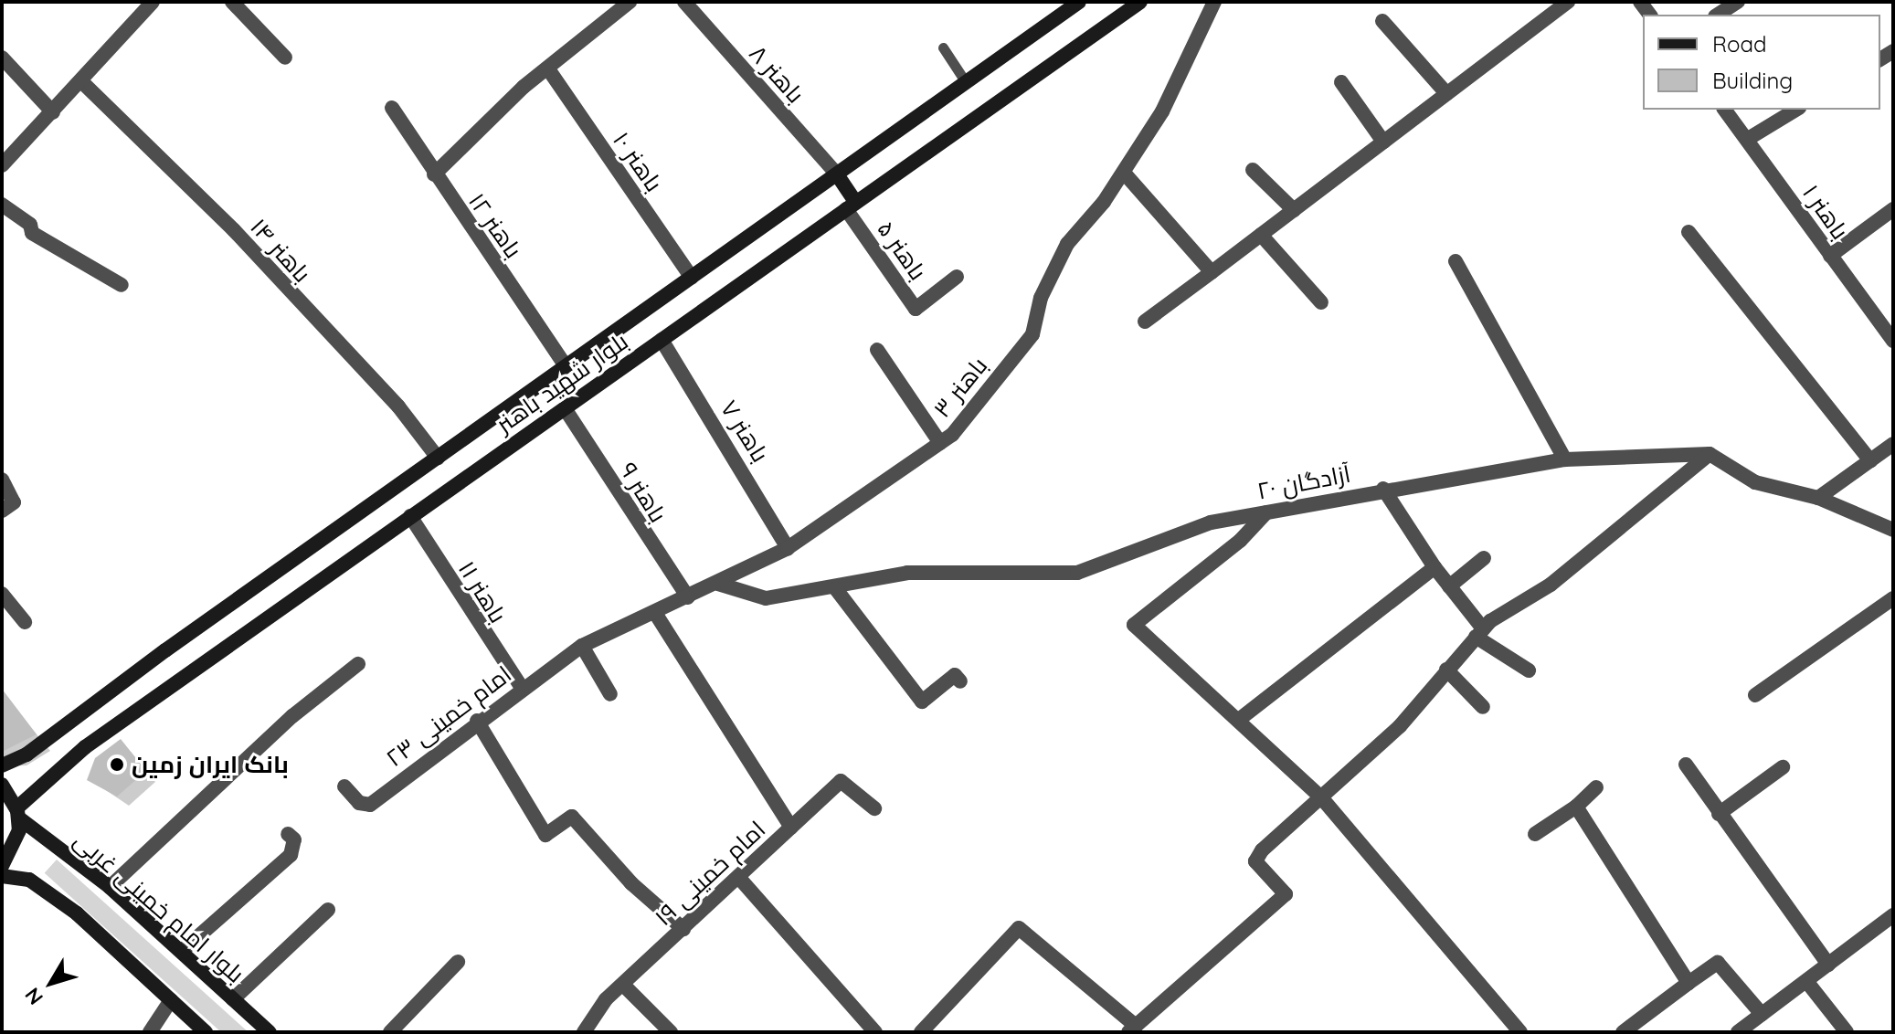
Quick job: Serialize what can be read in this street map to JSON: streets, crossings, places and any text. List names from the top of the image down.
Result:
{
  "streets": {
    "main road": ["بلوار شهید باهنر", "بلوار امام خمینی غربی"],
    "street": [
      "باهنر ۸",
      "باهنر ۱۰",
      "باهنر ۱",
      "باهنر ۱۲",
      "باهنر ۱۴",
      "باهنر ۵",
      "باهنر ۳",
      "باهنر ۷",
      "آزادگان ۲۰",
      "باهنر ۹",
      "باهنر ۱۱",
      "امام خمینی ۲۳",
      "امام خمینی ۱۹"
    ]
  },
  "crossings": [
    ["باهنر ۸", "بلوار شهید باهنر"],
    ["باهنر ۱۰", "بلوار شهید باهنر"],
    ["باهنر ۱۲", "بلوار شهید باهنر"],
    ["باهنر ۱۴", "بلوار شهید باهنر"],
    ["باهنر ۵", "بلوار شهید باهنر"],
    ["بلوار شهید باهنر", "باهنر ۷"],
    ["بلوار شهید باهنر", "باهنر ۹"],
    ["بلوار شهید باهنر", "باهنر ۱۱"],
    ["بلوار شهید باهنر", "بلوار امام خمینی غربی"],
    ["باهنر ۳", "باهنر ۷"],
    ["باهنر ۳", "آزادگان ۲۰"],
    ["باهنر ۳", "باهنر ۹"],
    ["باهنر ۳", "امام خمینی ۲۳"],
    ["باهنر ۱۱", "امام خمینی ۲۳"]
  ],
  "places": ["بانک ایران زمین"],
  "legend": ["Road", "Building"],
  "north": "bottom left"
}
